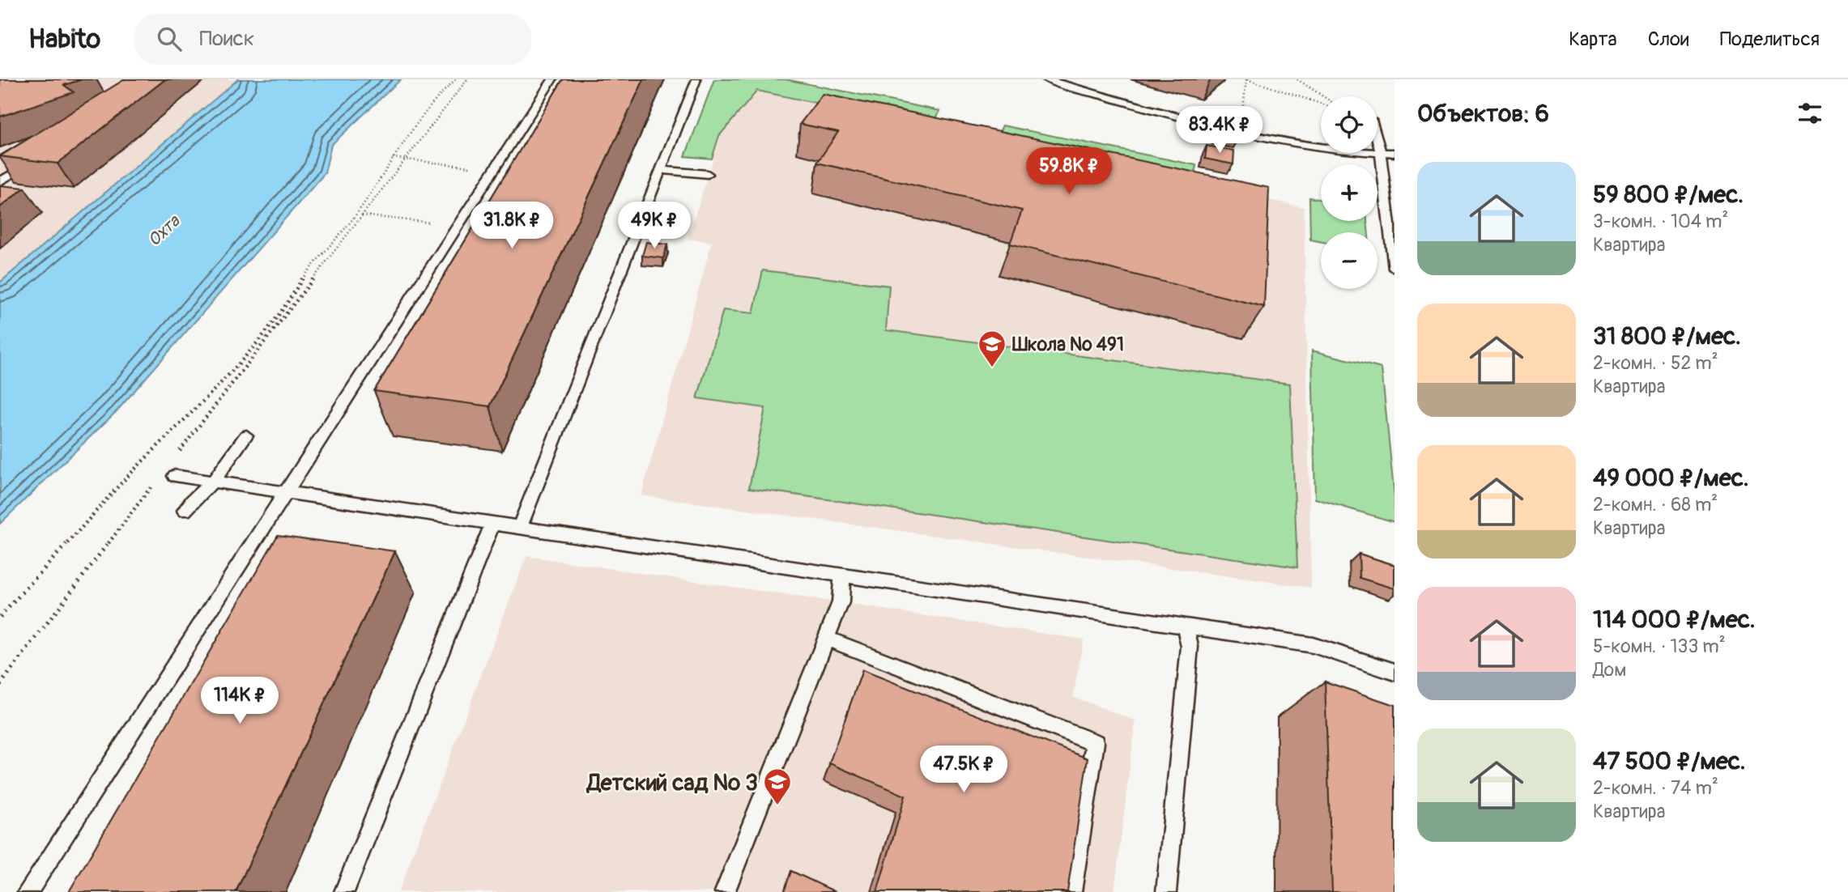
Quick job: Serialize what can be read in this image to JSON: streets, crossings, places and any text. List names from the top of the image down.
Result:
{
  "water": ["Охта"],
  "places": {
    "school or university": ["Школа № 491", "Детский сад № 3"]
  },
  "page": {
    "header": "Habito",
    "search": "Поиск",
    "nav": ["Карта", "Слои", "Поделиться"],
    "heading": "Объектов: 6",
    "map_buttons": ["+", "−"],
    "price": [
      "83.4K ₽",
      "59.8K ₽",
      "31.8K ₽",
      "49K ₽",
      "114K ₽",
      "47.5K ₽"
    ],
    "list": [
      {
        "name": "59 800 ₽/мес.",
        "note": "3-комн. · 104 m² · Квартира"
      },
      {
        "name": "31 800 ₽/мес.",
        "note": "2-комн. · 52 m² · Квартира"
      },
      {
        "name": "49 000 ₽/мес.",
        "note": "2-комн. · 68 m² · Квартира"
      },
      {
        "name": "114 000 ₽/мес.",
        "note": "5-комн. · 133 m² · Дом"
      },
      {
        "name": "47 500 ₽/мес.",
        "note": "2-комн. · 74 m² · Квартира"
      }
    ]
  }
}
